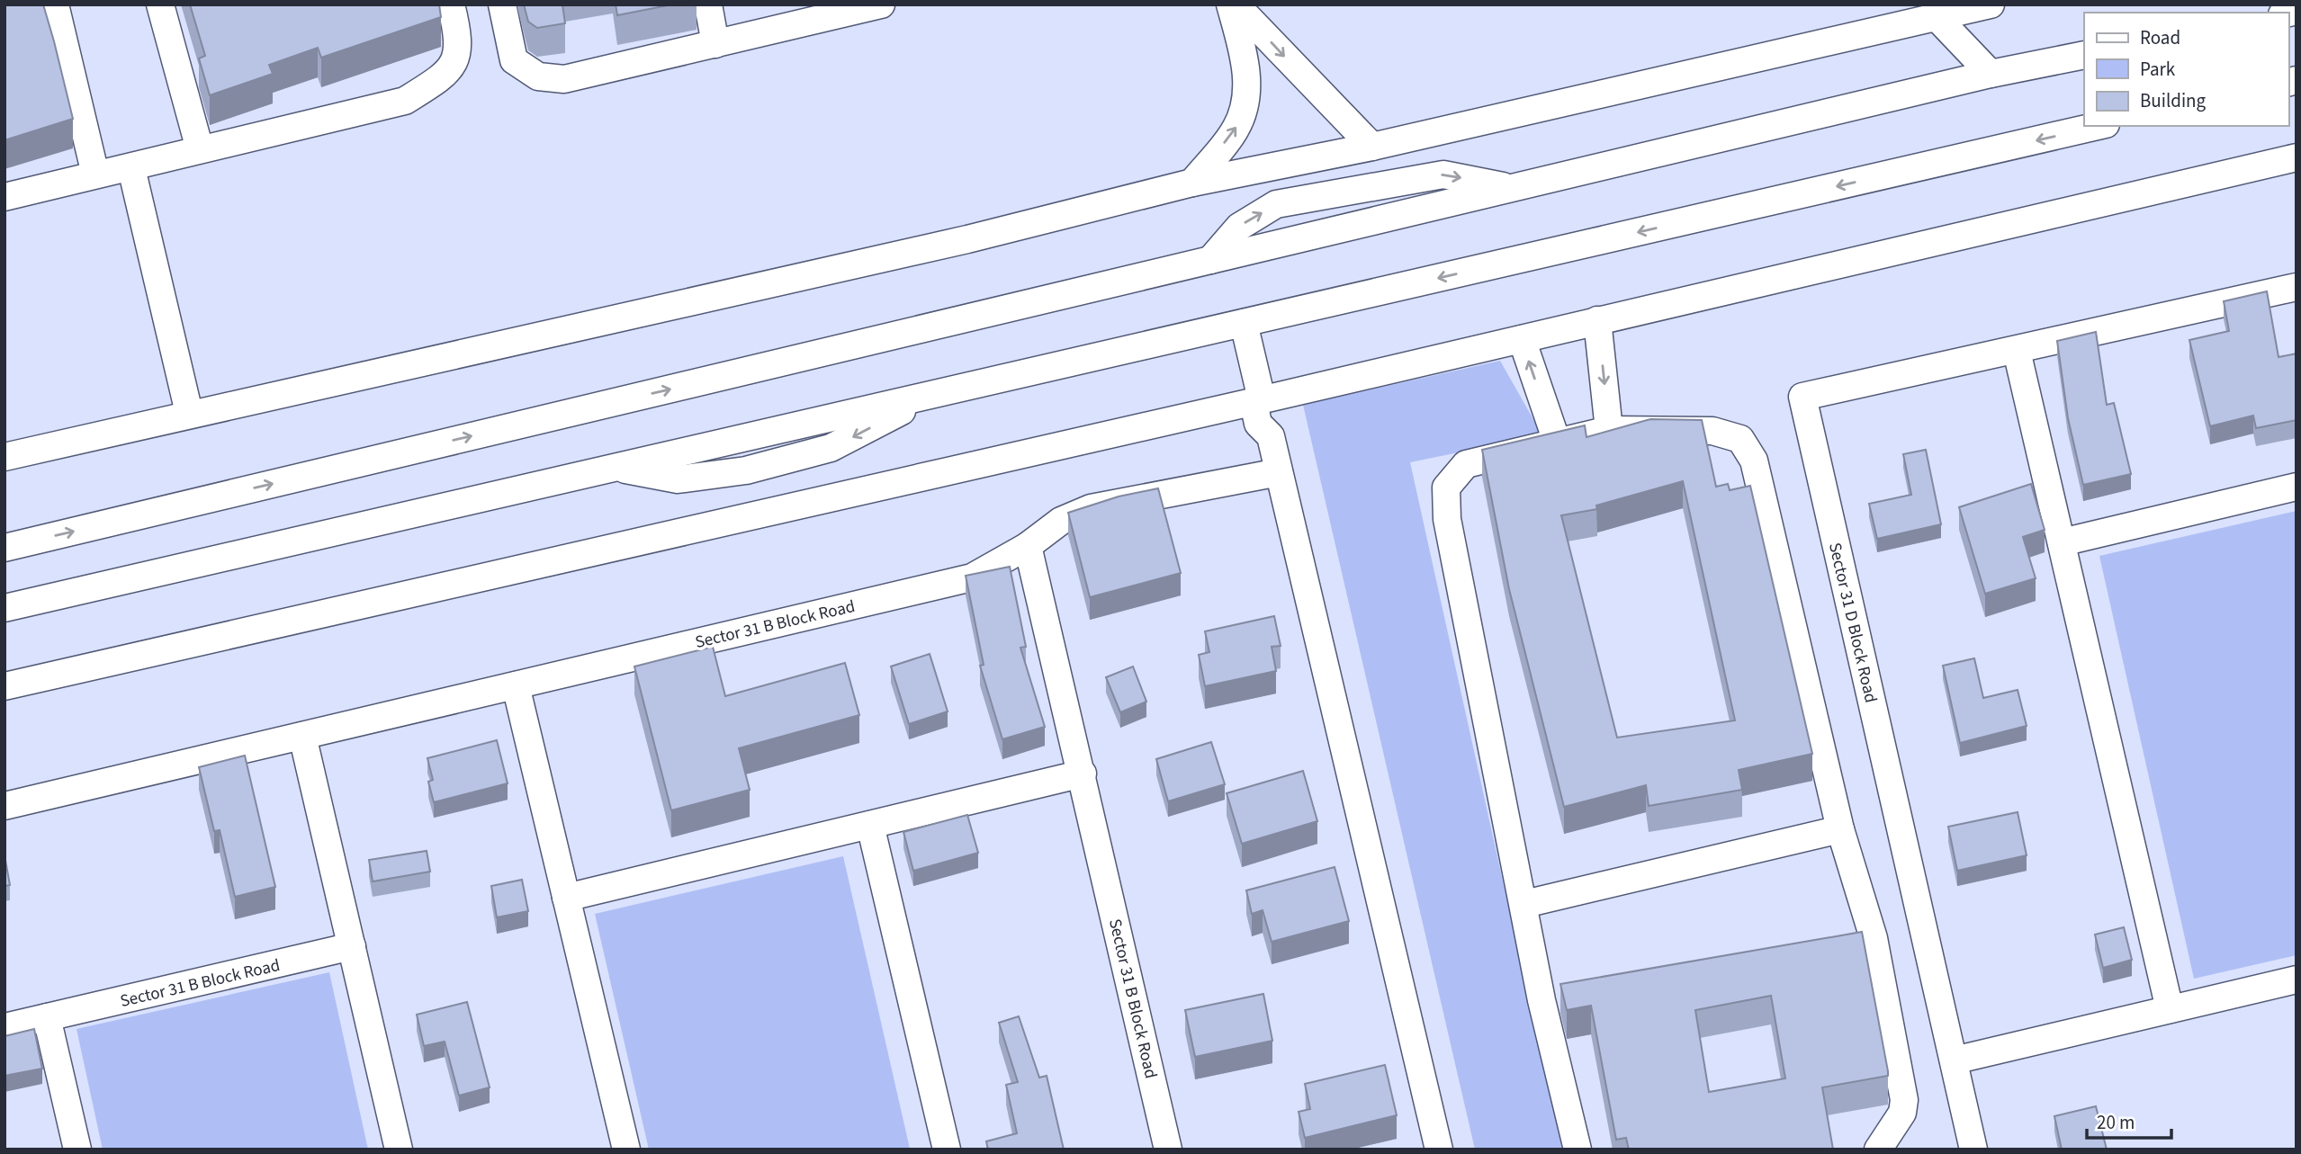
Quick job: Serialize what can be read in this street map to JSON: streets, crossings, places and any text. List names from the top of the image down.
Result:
{
  "streets": {
    "street": ["Sector 31 D Block Road", "Sector 31 B Block Road"]
  },
  "legend": ["Road", "Park", "Building"],
  "scale_bar": "20 m"
}
